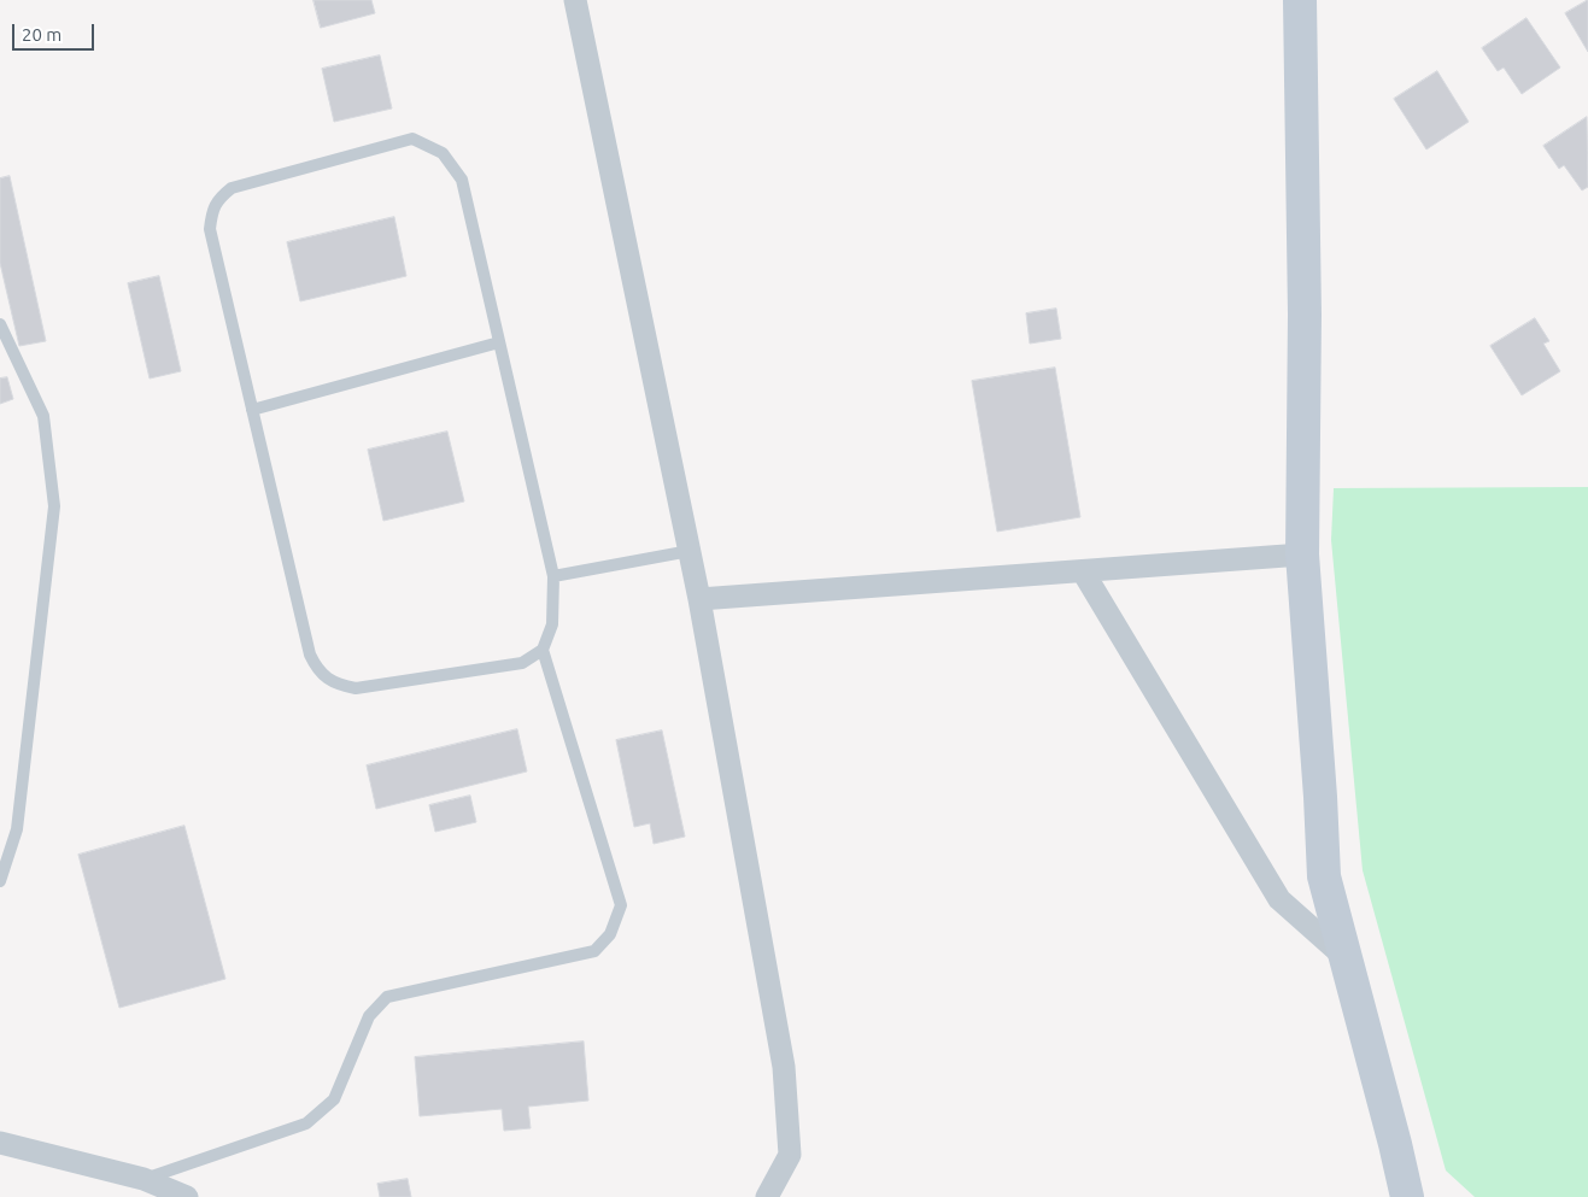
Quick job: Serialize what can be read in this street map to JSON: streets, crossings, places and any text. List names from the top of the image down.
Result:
{
  "scale_bar": "20 m"
}
